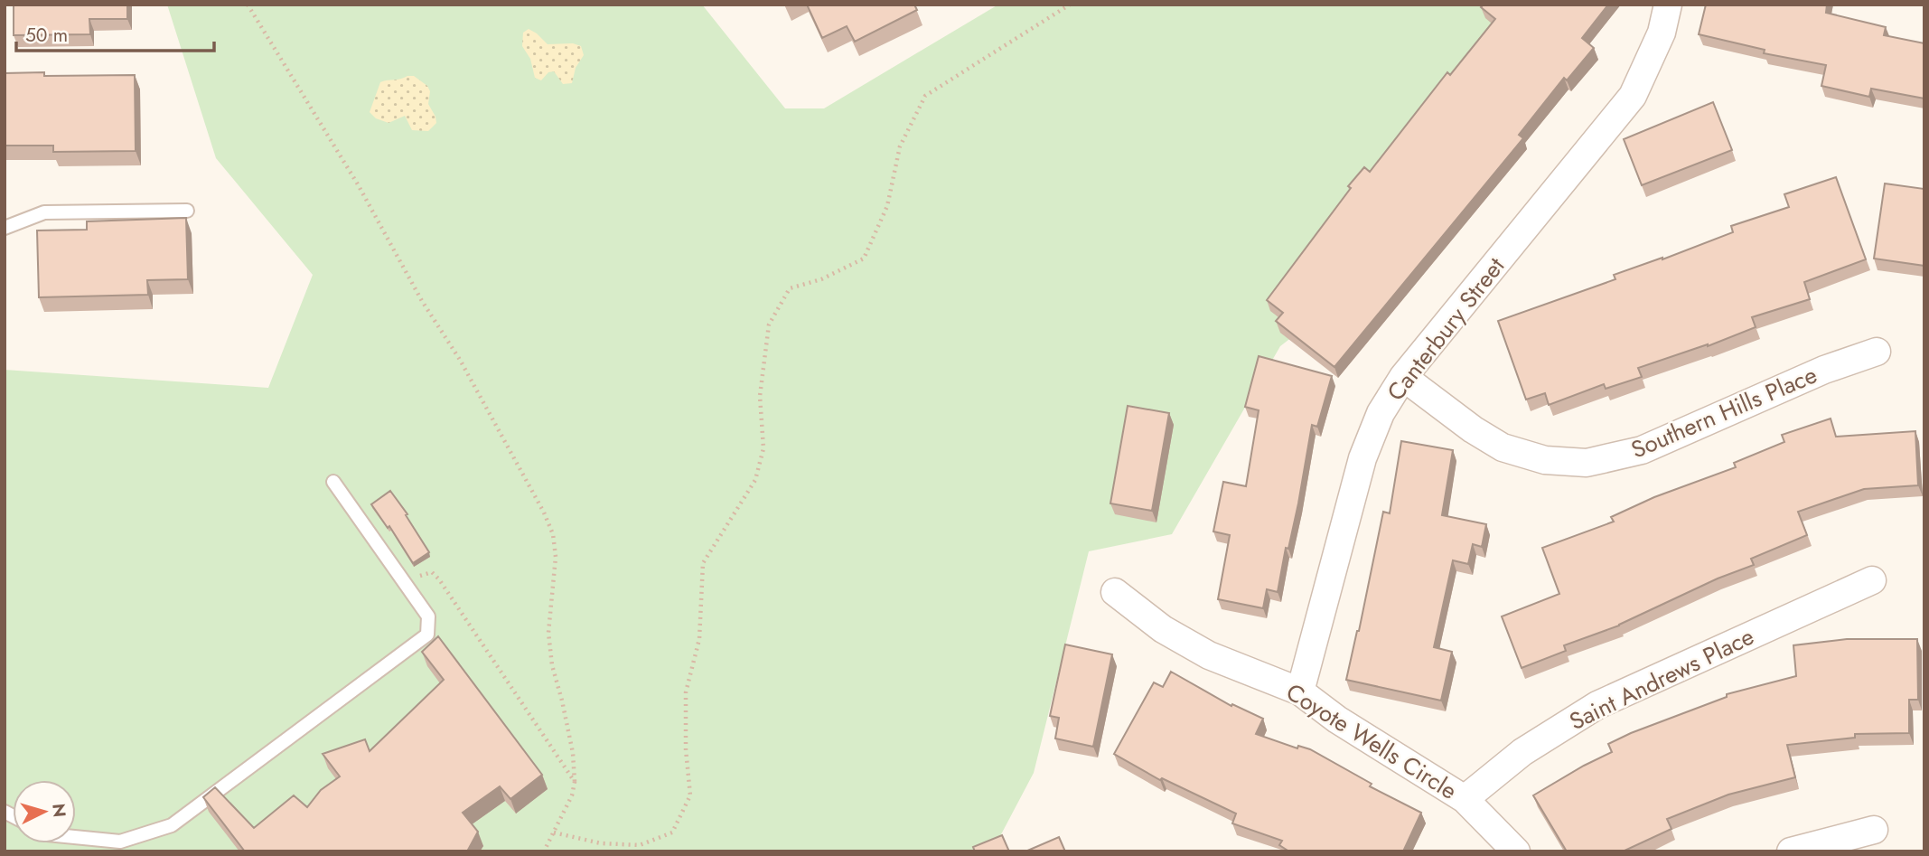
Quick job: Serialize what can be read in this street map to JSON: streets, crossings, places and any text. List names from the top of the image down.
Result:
{
  "streets": {
    "street": [
      "Canterbury Street",
      "Southern Hills Place",
      "Saint Andrews Place",
      "Coyote Wells Circle"
    ]
  },
  "crossings": [
    ["Canterbury Street", "Southern Hills Place"],
    ["Canterbury Street", "Coyote Wells Circle"],
    ["Saint Andrews Place", "Coyote Wells Circle"]
  ],
  "scale_bar": "50 m",
  "north": "right"
}
